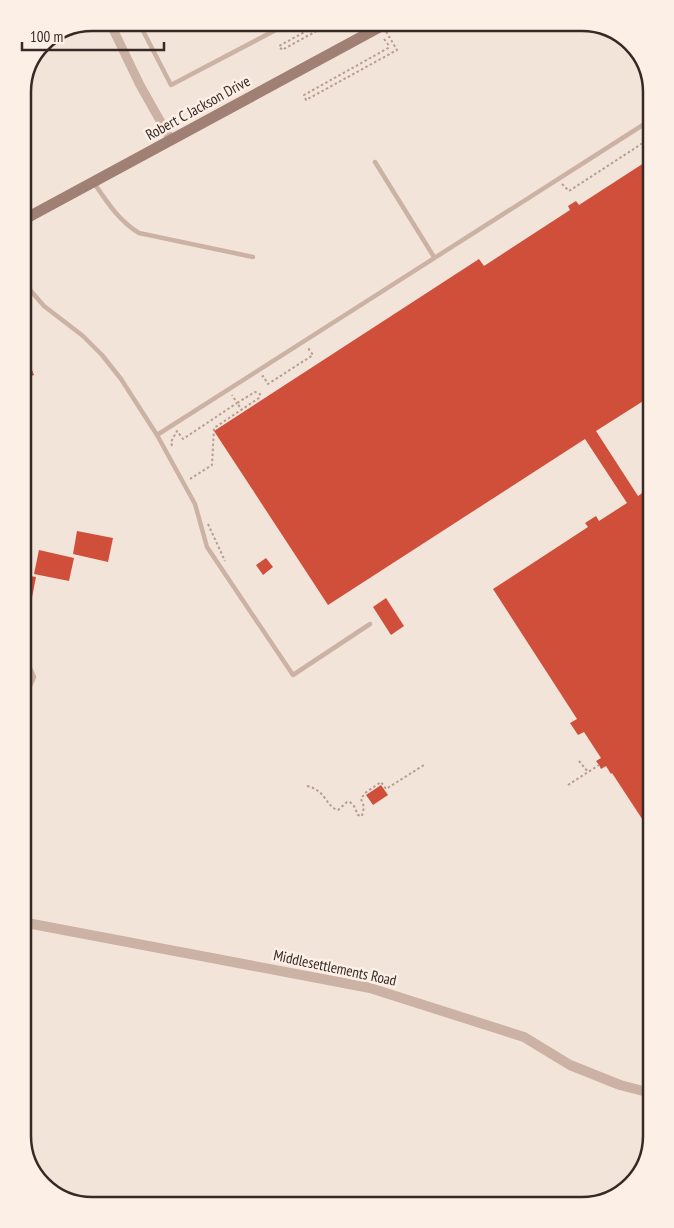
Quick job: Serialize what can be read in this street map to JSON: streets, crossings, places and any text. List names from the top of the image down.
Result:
{
  "streets": {
    "main road": ["Robert C Jackson Drive"],
    "street": ["Middlesettlements Road"]
  },
  "scale_bar": "100 m"
}
